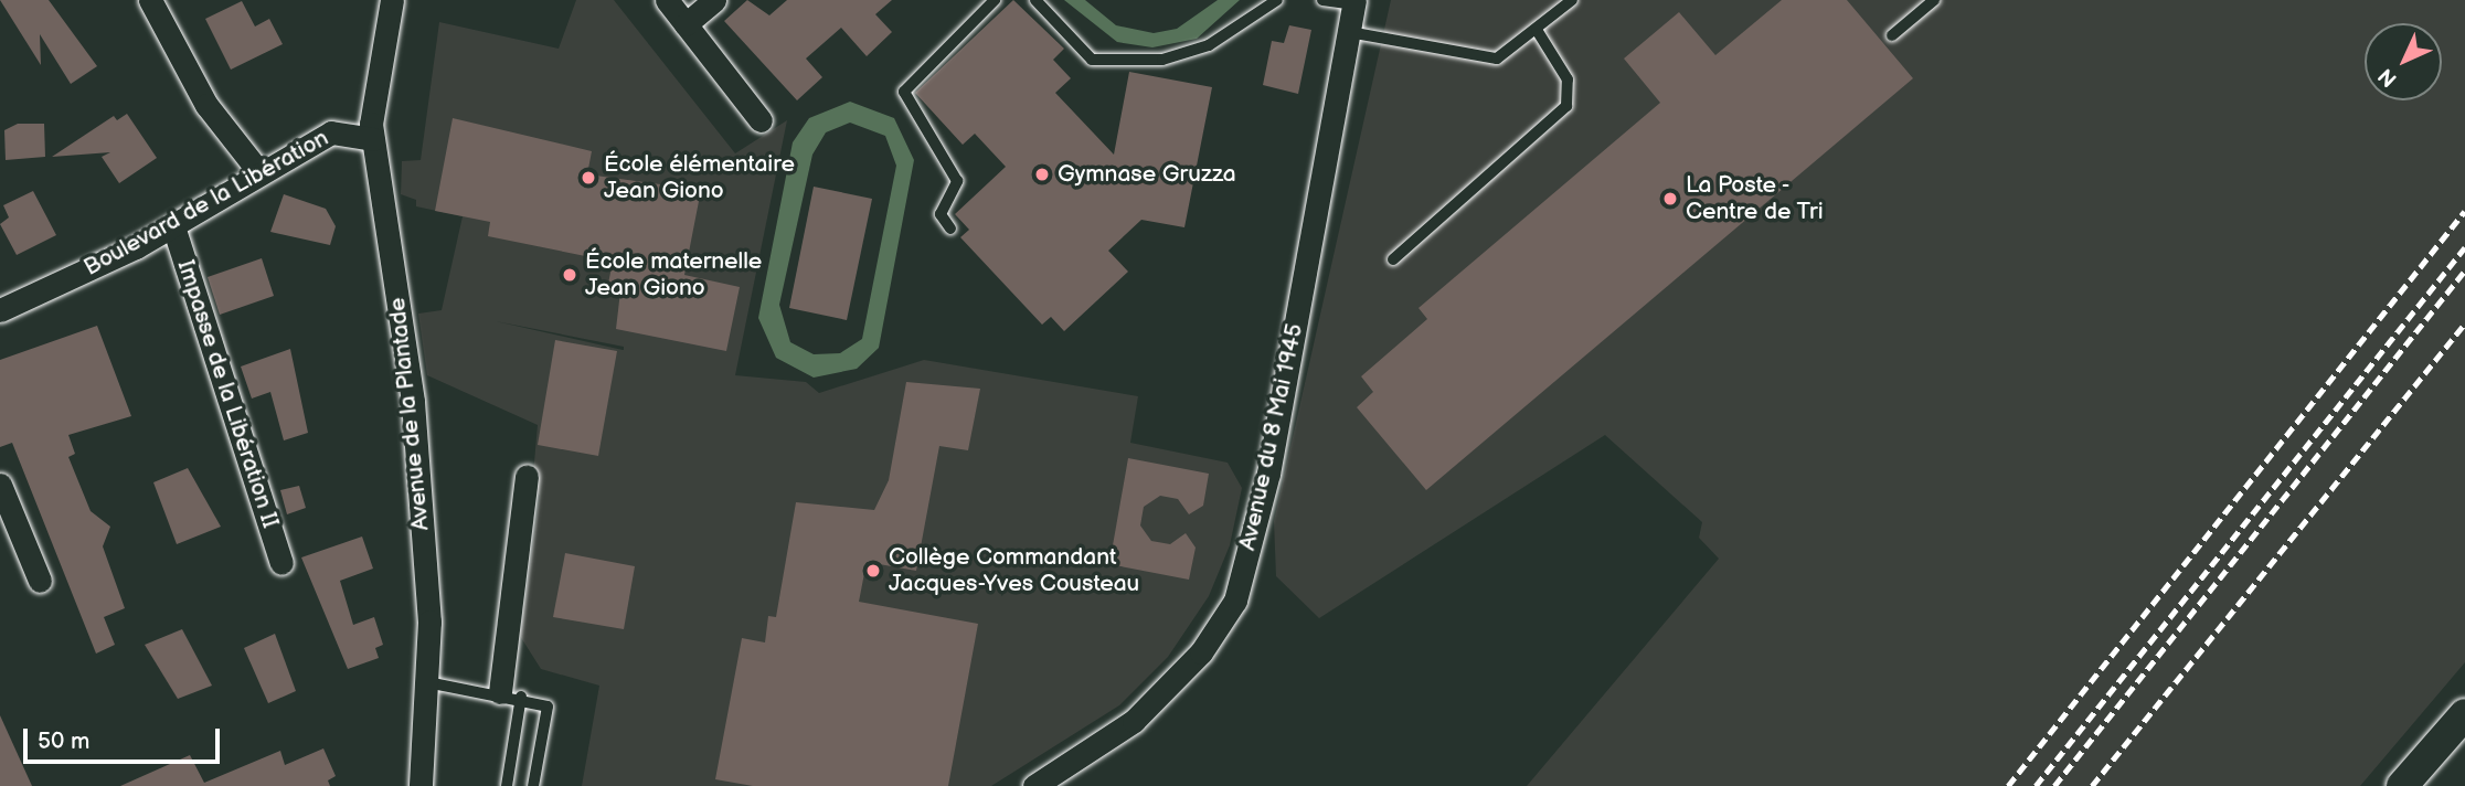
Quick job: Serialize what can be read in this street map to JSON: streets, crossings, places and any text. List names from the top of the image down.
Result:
{
  "streets": {
    "street": [
      "Boulevard de la Libération",
      "Impasse de la Libération II",
      "Avenue de la Plantade",
      "Avenue du 8 Mai 1945"
    ]
  },
  "crossings": [
    ["Boulevard de la Libération", "Impasse de la Libération II"],
    ["Boulevard de la Libération", "Avenue de la Plantade"]
  ],
  "places": [
    "Gymnase Gruzza",
    "École élémentaire Jean Giono",
    "La Poste - Centre de Tri",
    "École maternelle Jean Giono",
    "Collège Commandant Jacques-Yves Cousteau"
  ],
  "scale_bar": "50 m",
  "north": "bottom left"
}
